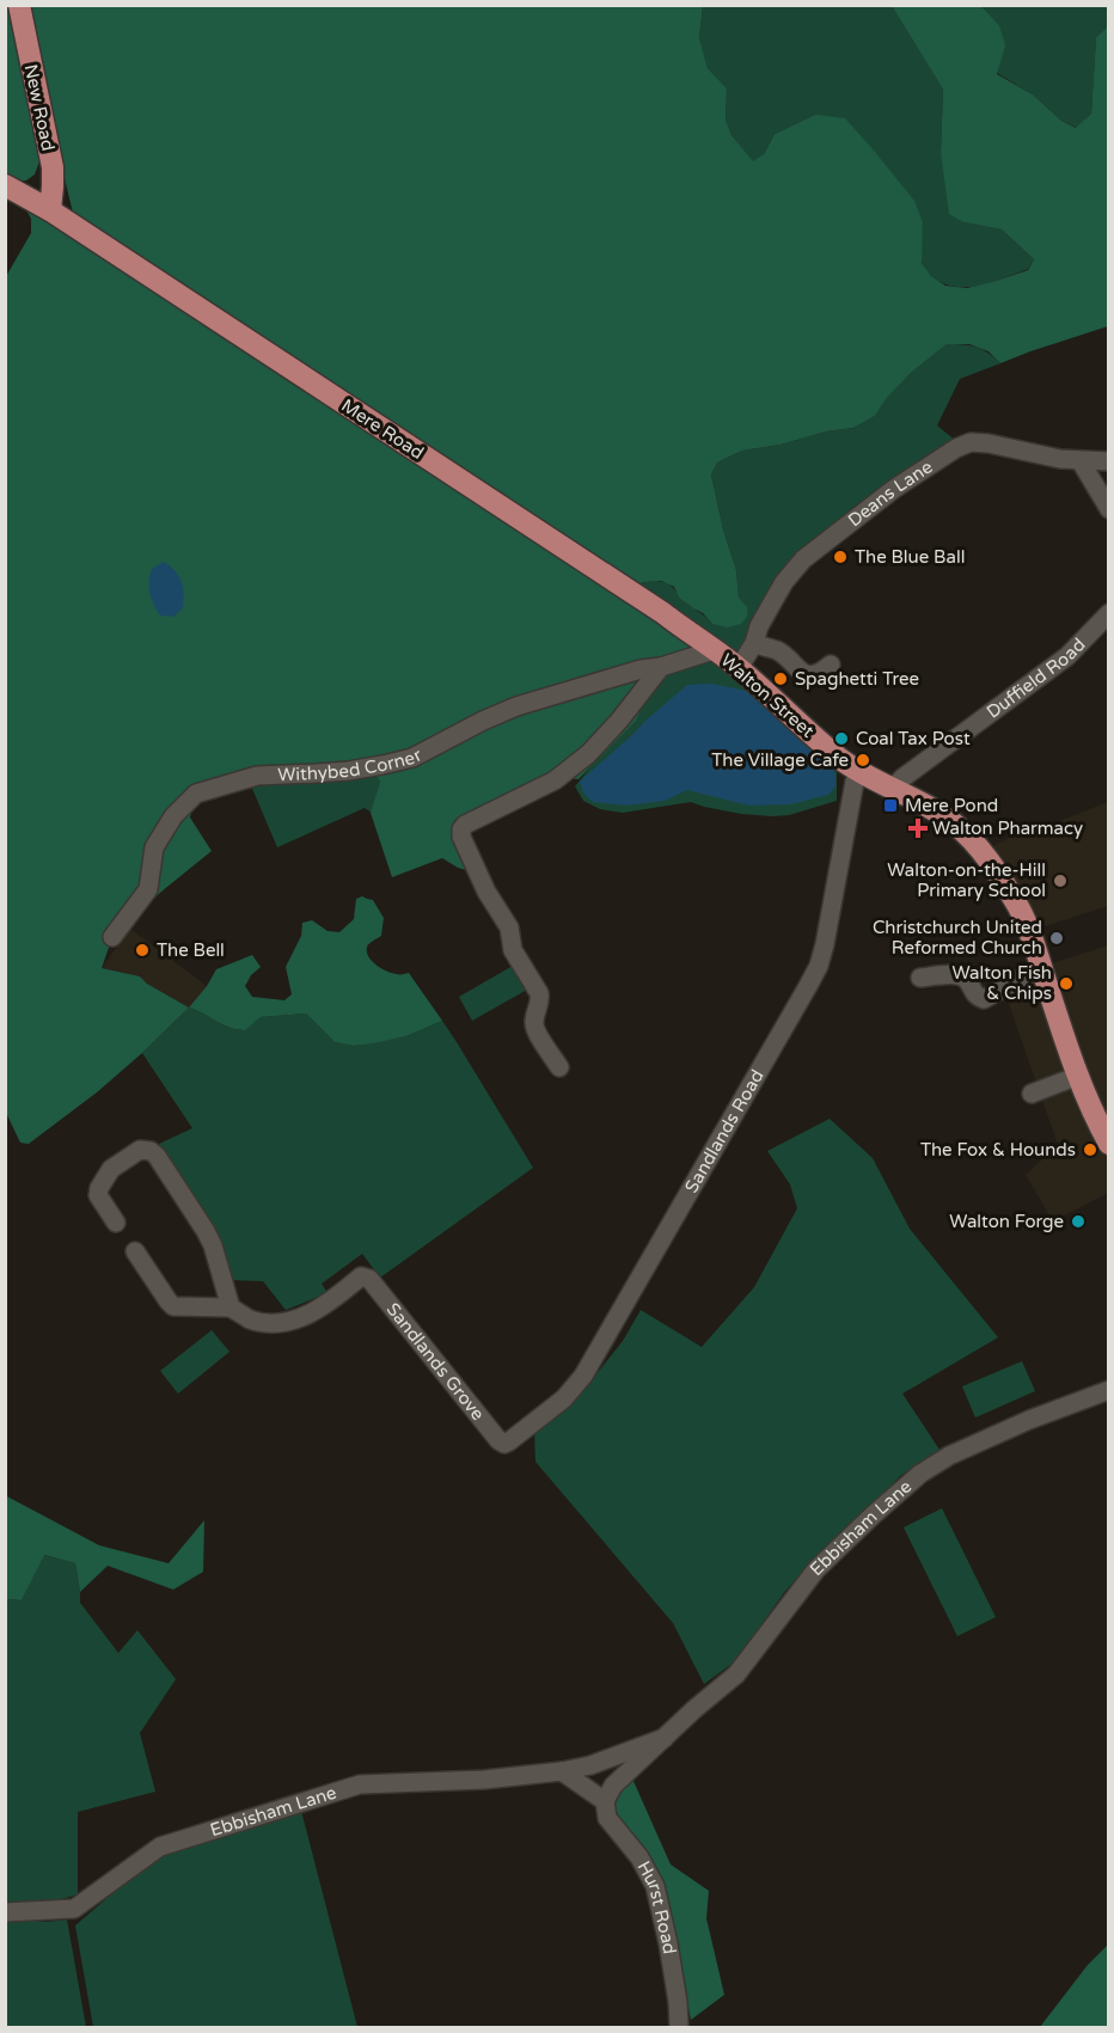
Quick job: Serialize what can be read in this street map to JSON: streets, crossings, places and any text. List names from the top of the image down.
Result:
{
  "streets": {
    "main road": ["New Road", "Mere Road", "Walton Street"],
    "street": [
      "Deans Lane",
      "Duffield Road",
      "Withybed Corner",
      "Sandlands Road",
      "Sandlands Grove",
      "Ebbisham Lane",
      "Hurst Road"
    ]
  },
  "crossings": [
    ["New Road", "Mere Road"],
    ["Mere Road", "Walton Street"],
    ["Mere Road", "Withybed Corner"],
    ["Deans Lane", "Walton Street"],
    ["Duffield Road", "Walton Street"],
    ["Walton Street", "Withybed Corner"],
    ["Walton Street", "Sandlands Road"],
    ["Sandlands Road", "Sandlands Grove"],
    ["Ebbisham Lane", "Hurst Road"]
  ],
  "places": {
    "other": [
      "The Blue Ball",
      "Spaghetti Tree",
      "Coal Tax Post",
      "The Village Cafe",
      "Walton-on-the-Hill Primary School",
      "Christchurch United Reformed Church",
      "The Bell",
      "Walton Fish & Chips",
      "The Fox & Hounds",
      "Walton Forge"
    ],
    "transit": ["Mere Pond"],
    "health": ["Walton Pharmacy"]
  }
}
